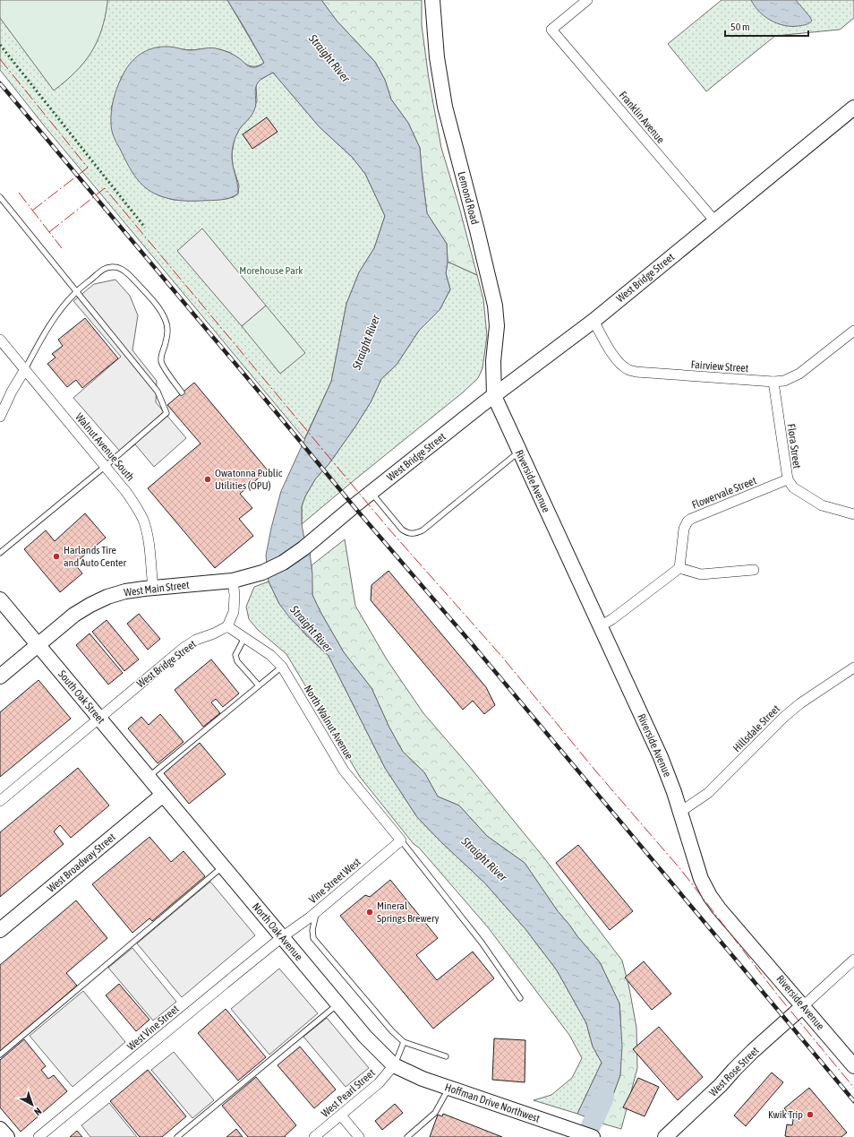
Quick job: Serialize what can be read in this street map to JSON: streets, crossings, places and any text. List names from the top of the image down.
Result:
{
  "streets": {
    "main road": [
      "Lemond Road",
      "West Bridge Street",
      "Riverside Avenue",
      "West Main Street",
      "South Oak Street",
      "West Broadway Street",
      "North Oak Avenue",
      "West Rose Street",
      "Hoffman Drive Northwest"
    ],
    "street": [
      "Franklin Avenue",
      "Fairview Street",
      "Flora Street",
      "Walnut Avenue South",
      "Flowervale Street",
      "North Walnut Avenue",
      "Hillsdale Street",
      "Vine Street West",
      "West Vine Street",
      "West Pearl Street"
    ]
  },
  "crossings": [
    ["Franklin Avenue", "West Bridge Street"],
    ["Lemond Road", "West Bridge Street"],
    ["Lemond Road", "Riverside Avenue"],
    ["West Bridge Street", "Fairview Street"],
    ["West Bridge Street", "Riverside Avenue"],
    ["West Bridge Street", "West Main Street"],
    ["West Bridge Street", "South Oak Street"],
    ["West Bridge Street", "North Walnut Avenue"],
    ["Fairview Street", "Flora Street"],
    ["Flora Street", "Flowervale Street"],
    ["Walnut Avenue South", "West Main Street"],
    ["Riverside Avenue", "Hillsdale Street"],
    ["Riverside Avenue", "West Rose Street"],
    ["West Main Street", "South Oak Street"],
    ["South Oak Street", "West Broadway Street"],
    ["South Oak Street", "North Oak Avenue"],
    ["North Walnut Avenue", "Vine Street West"],
    ["West Broadway Street", "North Oak Avenue"],
    ["Vine Street West", "North Oak Avenue"],
    ["Vine Street West", "West Vine Street"],
    ["North Oak Avenue", "West Vine Street"],
    ["North Oak Avenue", "West Pearl Street"],
    ["North Oak Avenue", "Hoffman Drive Northwest"],
    ["West Pearl Street", "Hoffman Drive Northwest"]
  ],
  "water": ["Straight River"],
  "parks": ["Morehouse Park"],
  "places": [
    "Owatonna Public Utilities (OPU)",
    "Harlands Tire and Auto Center",
    "Mineral Springs Brewery",
    "Kwik Trip"
  ],
  "scale_bar": "50 m",
  "north": "bottom right"
}
